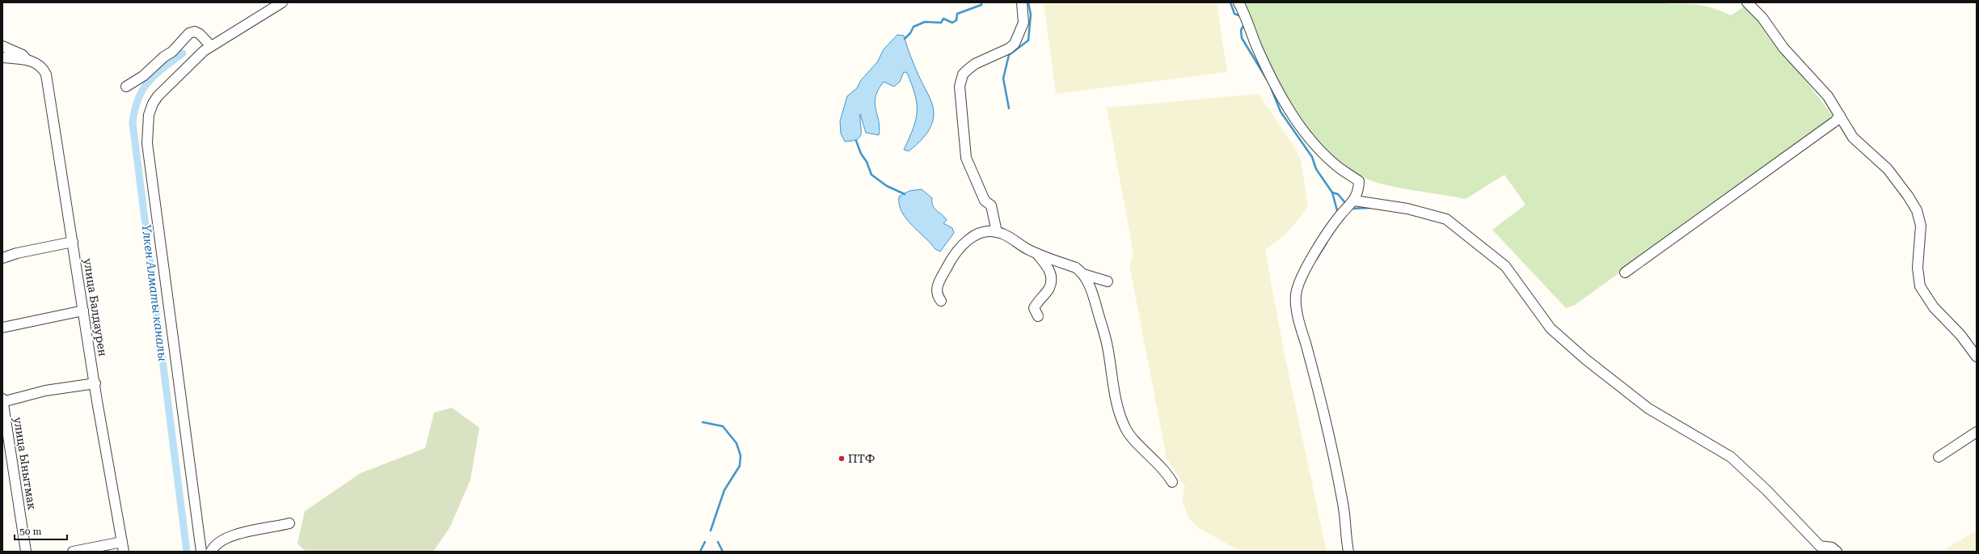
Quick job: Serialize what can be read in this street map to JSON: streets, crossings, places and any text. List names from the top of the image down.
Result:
{
  "streets": {
    "street": ["улица Балдаурен", "улица Ынытмак"]
  },
  "water": ["Үлкен Алматы каналы"],
  "places": ["ПТФ"],
  "scale_bar": "50 m"
}
